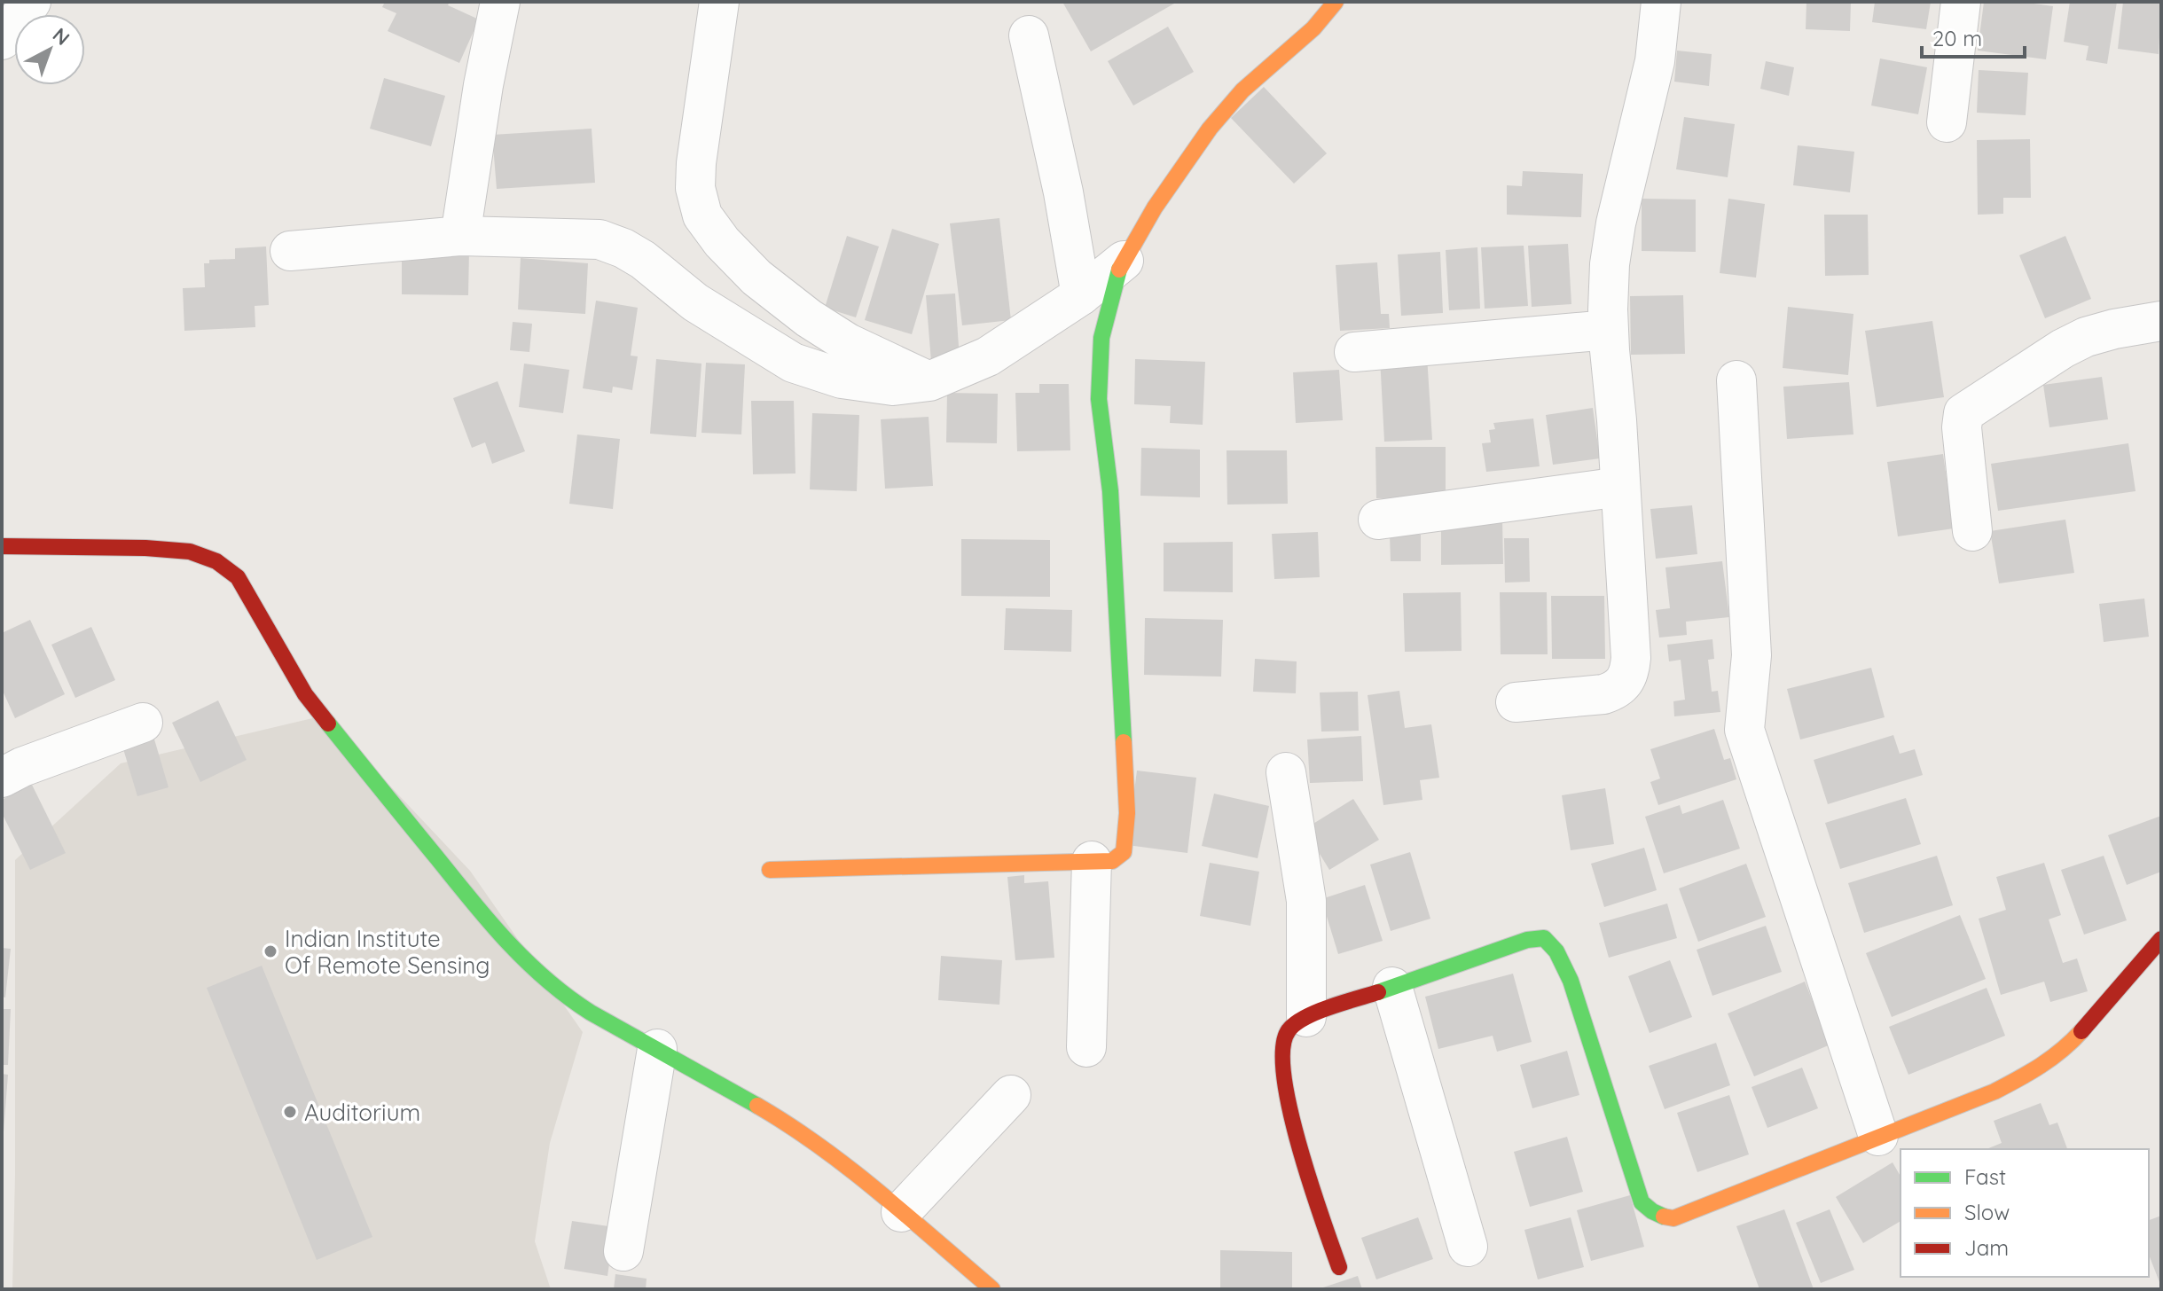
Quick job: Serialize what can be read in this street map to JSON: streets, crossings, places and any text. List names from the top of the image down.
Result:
{
  "places": ["Indian Institute Of Remote Sensing", "Auditorium"],
  "legend": ["Fast", "Slow", "Jam"],
  "scale_bar": "20 m",
  "north": "top right"
}
